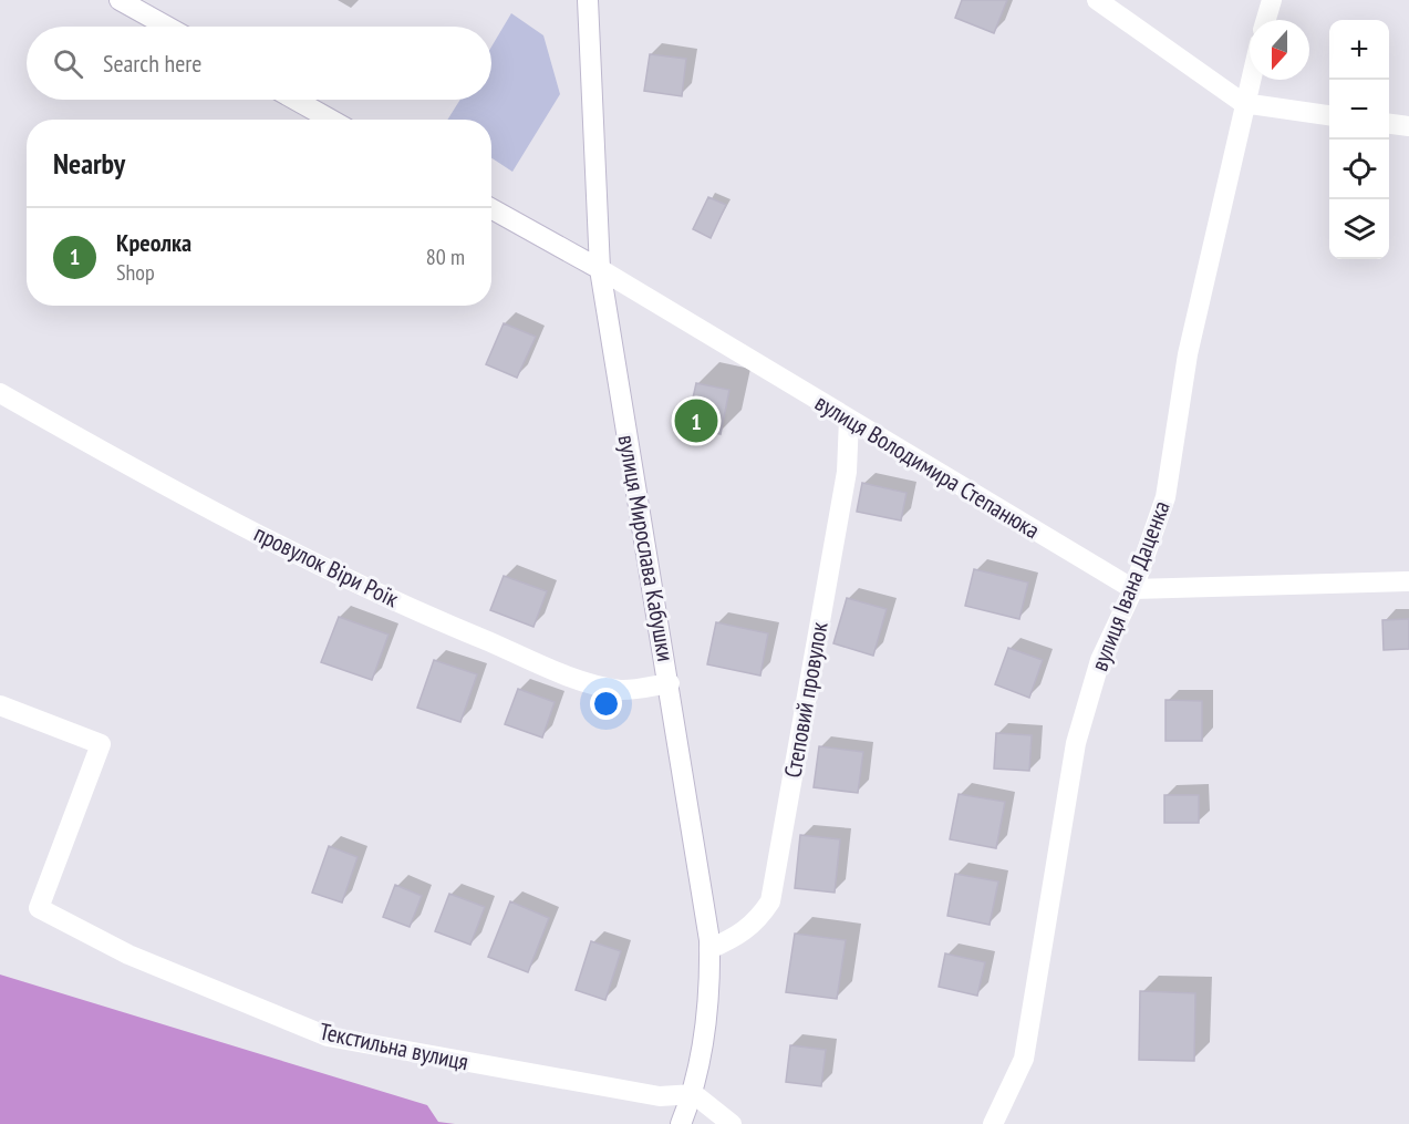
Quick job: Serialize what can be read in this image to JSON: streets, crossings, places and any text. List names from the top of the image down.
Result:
{
  "streets": {
    "street": [
      "вулиця Володимира Степанюка",
      "вулиця Мирослава Кабушки",
      "провулок Віри Роїк",
      "вулиця Івана Даценка",
      "Степовий провулок",
      "Текстильна вулиця"
    ]
  },
  "crossings": [
    ["вулиця Володимира Степанюка", "вулиця Мирослава Кабушки"],
    ["вулиця Володимира Степанюка", "вулиця Івана Даценка"],
    ["вулиця Володимира Степанюка", "Степовий провулок"],
    ["вулиця Мирослава Кабушки", "провулок Віри Роїк"],
    ["вулиця Мирослава Кабушки", "Степовий провулок"],
    ["вулиця Мирослава Кабушки", "Текстильна вулиця"]
  ],
  "north": "bottom",
  "page": {
    "map_buttons": ["+", "−"],
    "search": "Search here",
    "heading": "Nearby",
    "list": [
      {
        "mark": "1",
        "name": "Креолка",
        "note": "Shop",
        "value": "80 m"
      }
    ],
    "pins": "1"
  }
}
